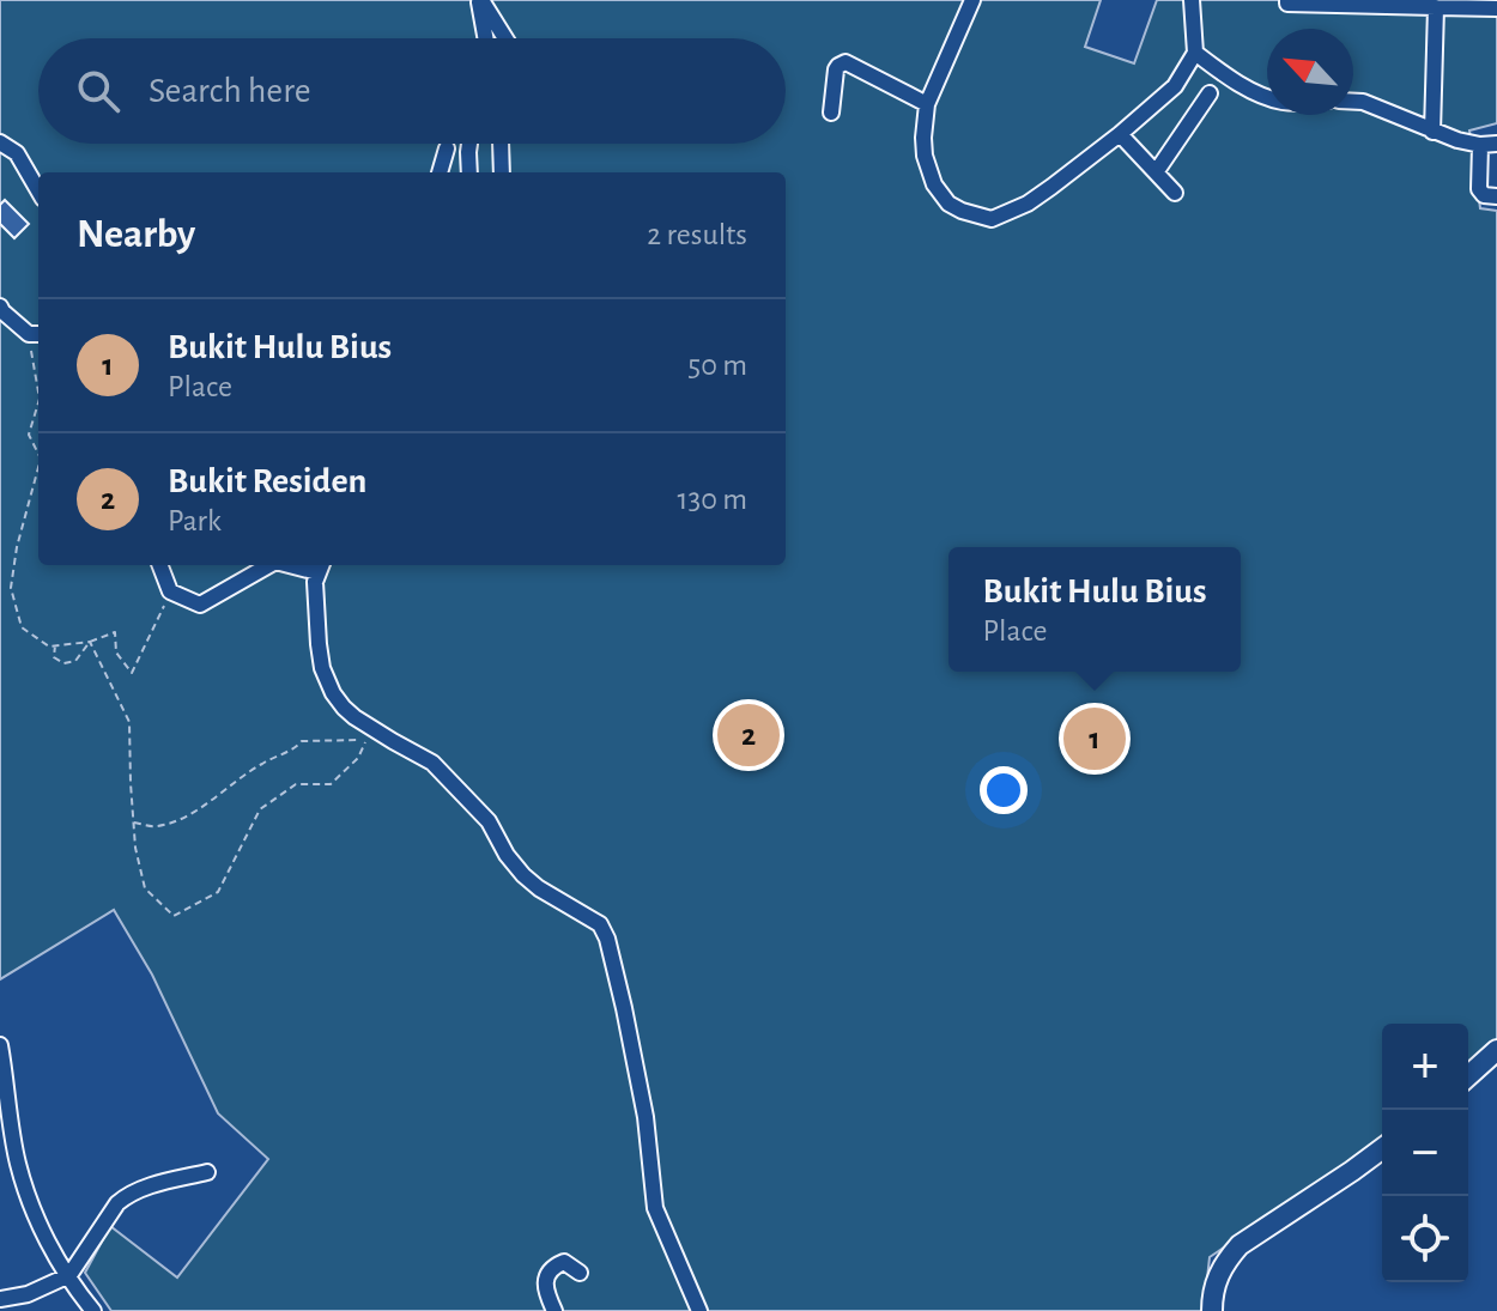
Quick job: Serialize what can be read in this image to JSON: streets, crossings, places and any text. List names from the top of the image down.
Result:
{
  "north": "top left",
  "page": {
    "search": "Search here",
    "heading": ["Nearby", "2 results"],
    "list": [
      {
        "mark": "1",
        "name": "Bukit Hulu Bius",
        "note": "Place",
        "value": "50 m"
      },
      {
        "mark": "2",
        "name": "Bukit Residen",
        "note": "Park",
        "value": "130 m"
      }
    ],
    "popup": ["Bukit Hulu Bius", "Place"],
    "pins": ["2", "1"],
    "map_buttons": ["+", "−"]
  }
}
